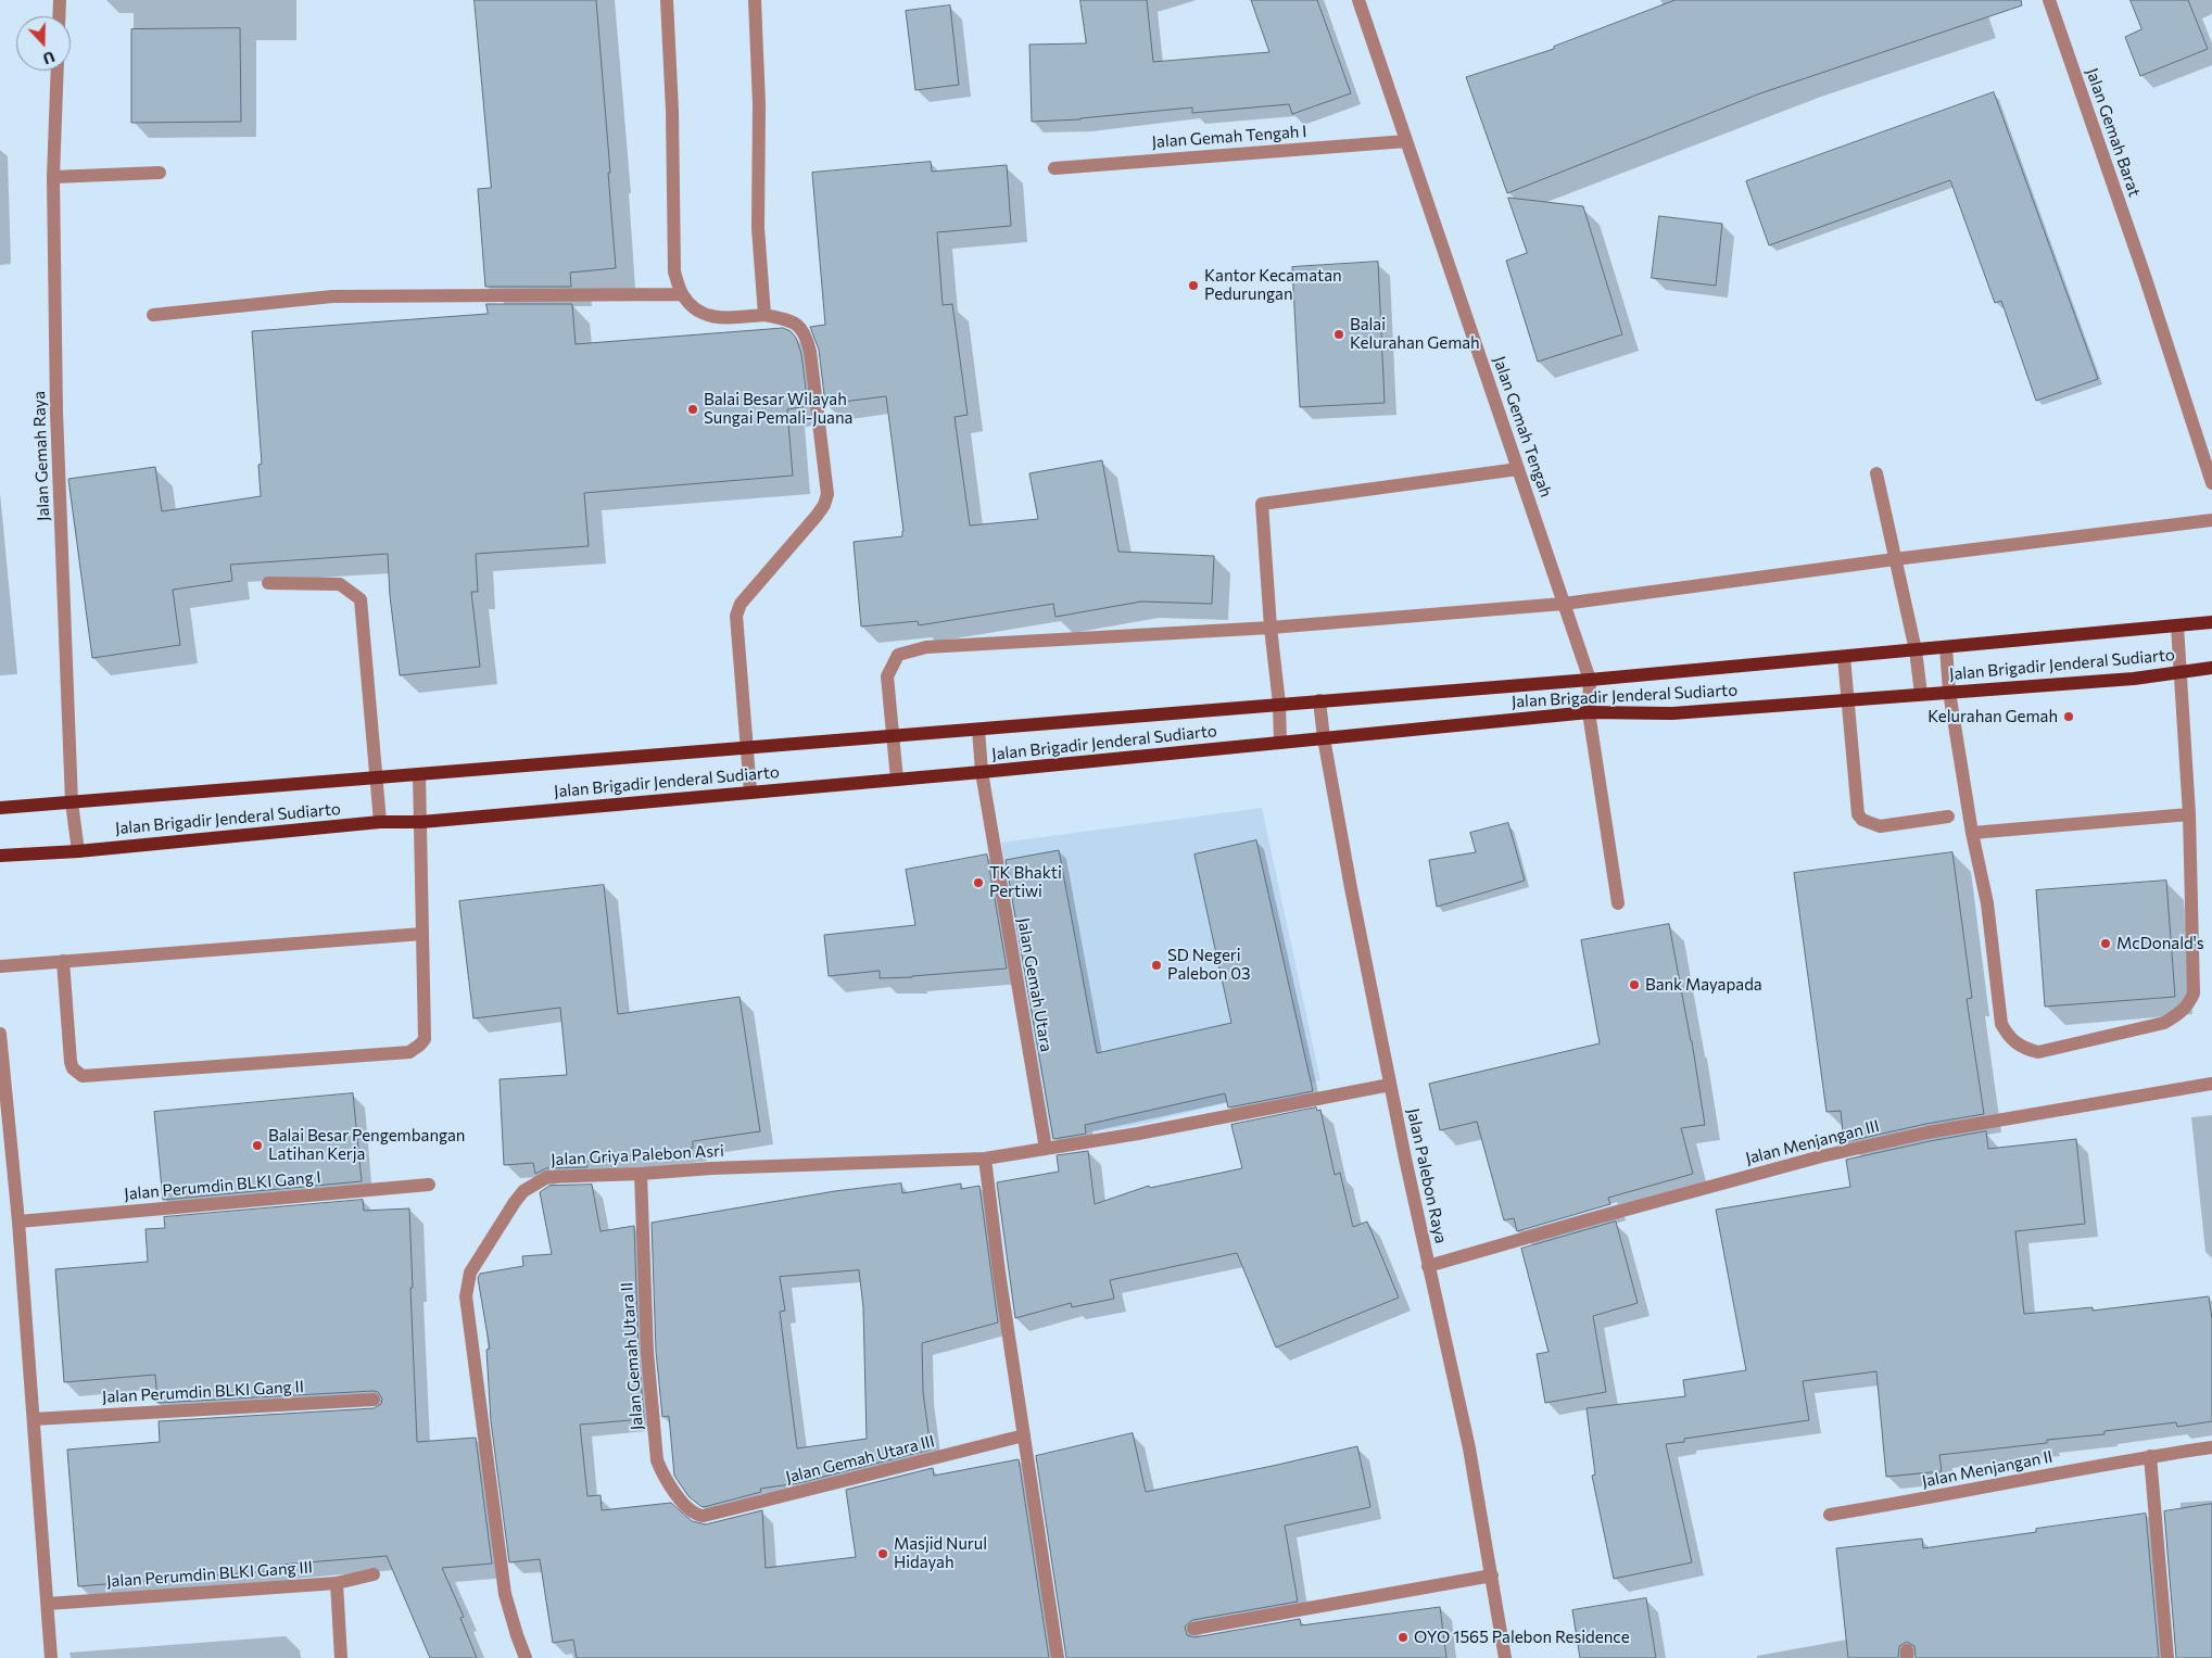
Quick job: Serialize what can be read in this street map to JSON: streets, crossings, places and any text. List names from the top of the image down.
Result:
{
  "streets": {
    "main road": ["Jalan Brigadir Jenderal Sudiarto"],
    "street": [
      "Jalan Gemah Barat",
      "Jalan Gemah Tengah I",
      "Jalan Gemah Tengah",
      "Jalan Gemah Raya",
      "Jalan Gemah Utara",
      "Jalan Menjangan III",
      "Jalan Griya Palebon Asri",
      "Jalan Palebon Raya",
      "Jalan Perumdin BLKI Gang I",
      "Jalan Gemah Utara II",
      "Jalan Perumdin BLKI Gang II",
      "Jalan Gemah Utara III",
      "Jalan Menjangan II",
      "Jalan Perumdin BLKI Gang III"
    ]
  },
  "crossings": [
    ["Jalan Gemah Tengah I", "Jalan Gemah Tengah"],
    ["Jalan Gemah Tengah", "Jalan Brigadir Jenderal Sudiarto"],
    ["Jalan Gemah Raya", "Jalan Brigadir Jenderal Sudiarto"],
    ["Jalan Brigadir Jenderal Sudiarto", "Jalan Gemah Utara"],
    ["Jalan Brigadir Jenderal Sudiarto", "Jalan Palebon Raya"],
    ["Jalan Gemah Utara", "Jalan Griya Palebon Asri"],
    ["Jalan Menjangan III", "Jalan Palebon Raya"],
    ["Jalan Griya Palebon Asri", "Jalan Palebon Raya"],
    ["Jalan Griya Palebon Asri", "Jalan Gemah Utara II"],
    ["Jalan Gemah Utara II", "Jalan Gemah Utara III"]
  ],
  "places": [
    "Kantor Kecamatan Pedurungan",
    "Balai Kelurahan Gemah",
    "Balai Besar Wilayah Sungai Pemali-Juana",
    "Kelurahan Gemah",
    "TK Bhakti Pertiwi",
    "McDonald's",
    "SD Negeri Palebon 03",
    "Bank Mayapada",
    "Balai Besar Pengembangan Latihan Kerja",
    "Masjid Nurul Hidayah",
    "OYO 1565 Palebon Residence"
  ],
  "north": "bottom"
}
